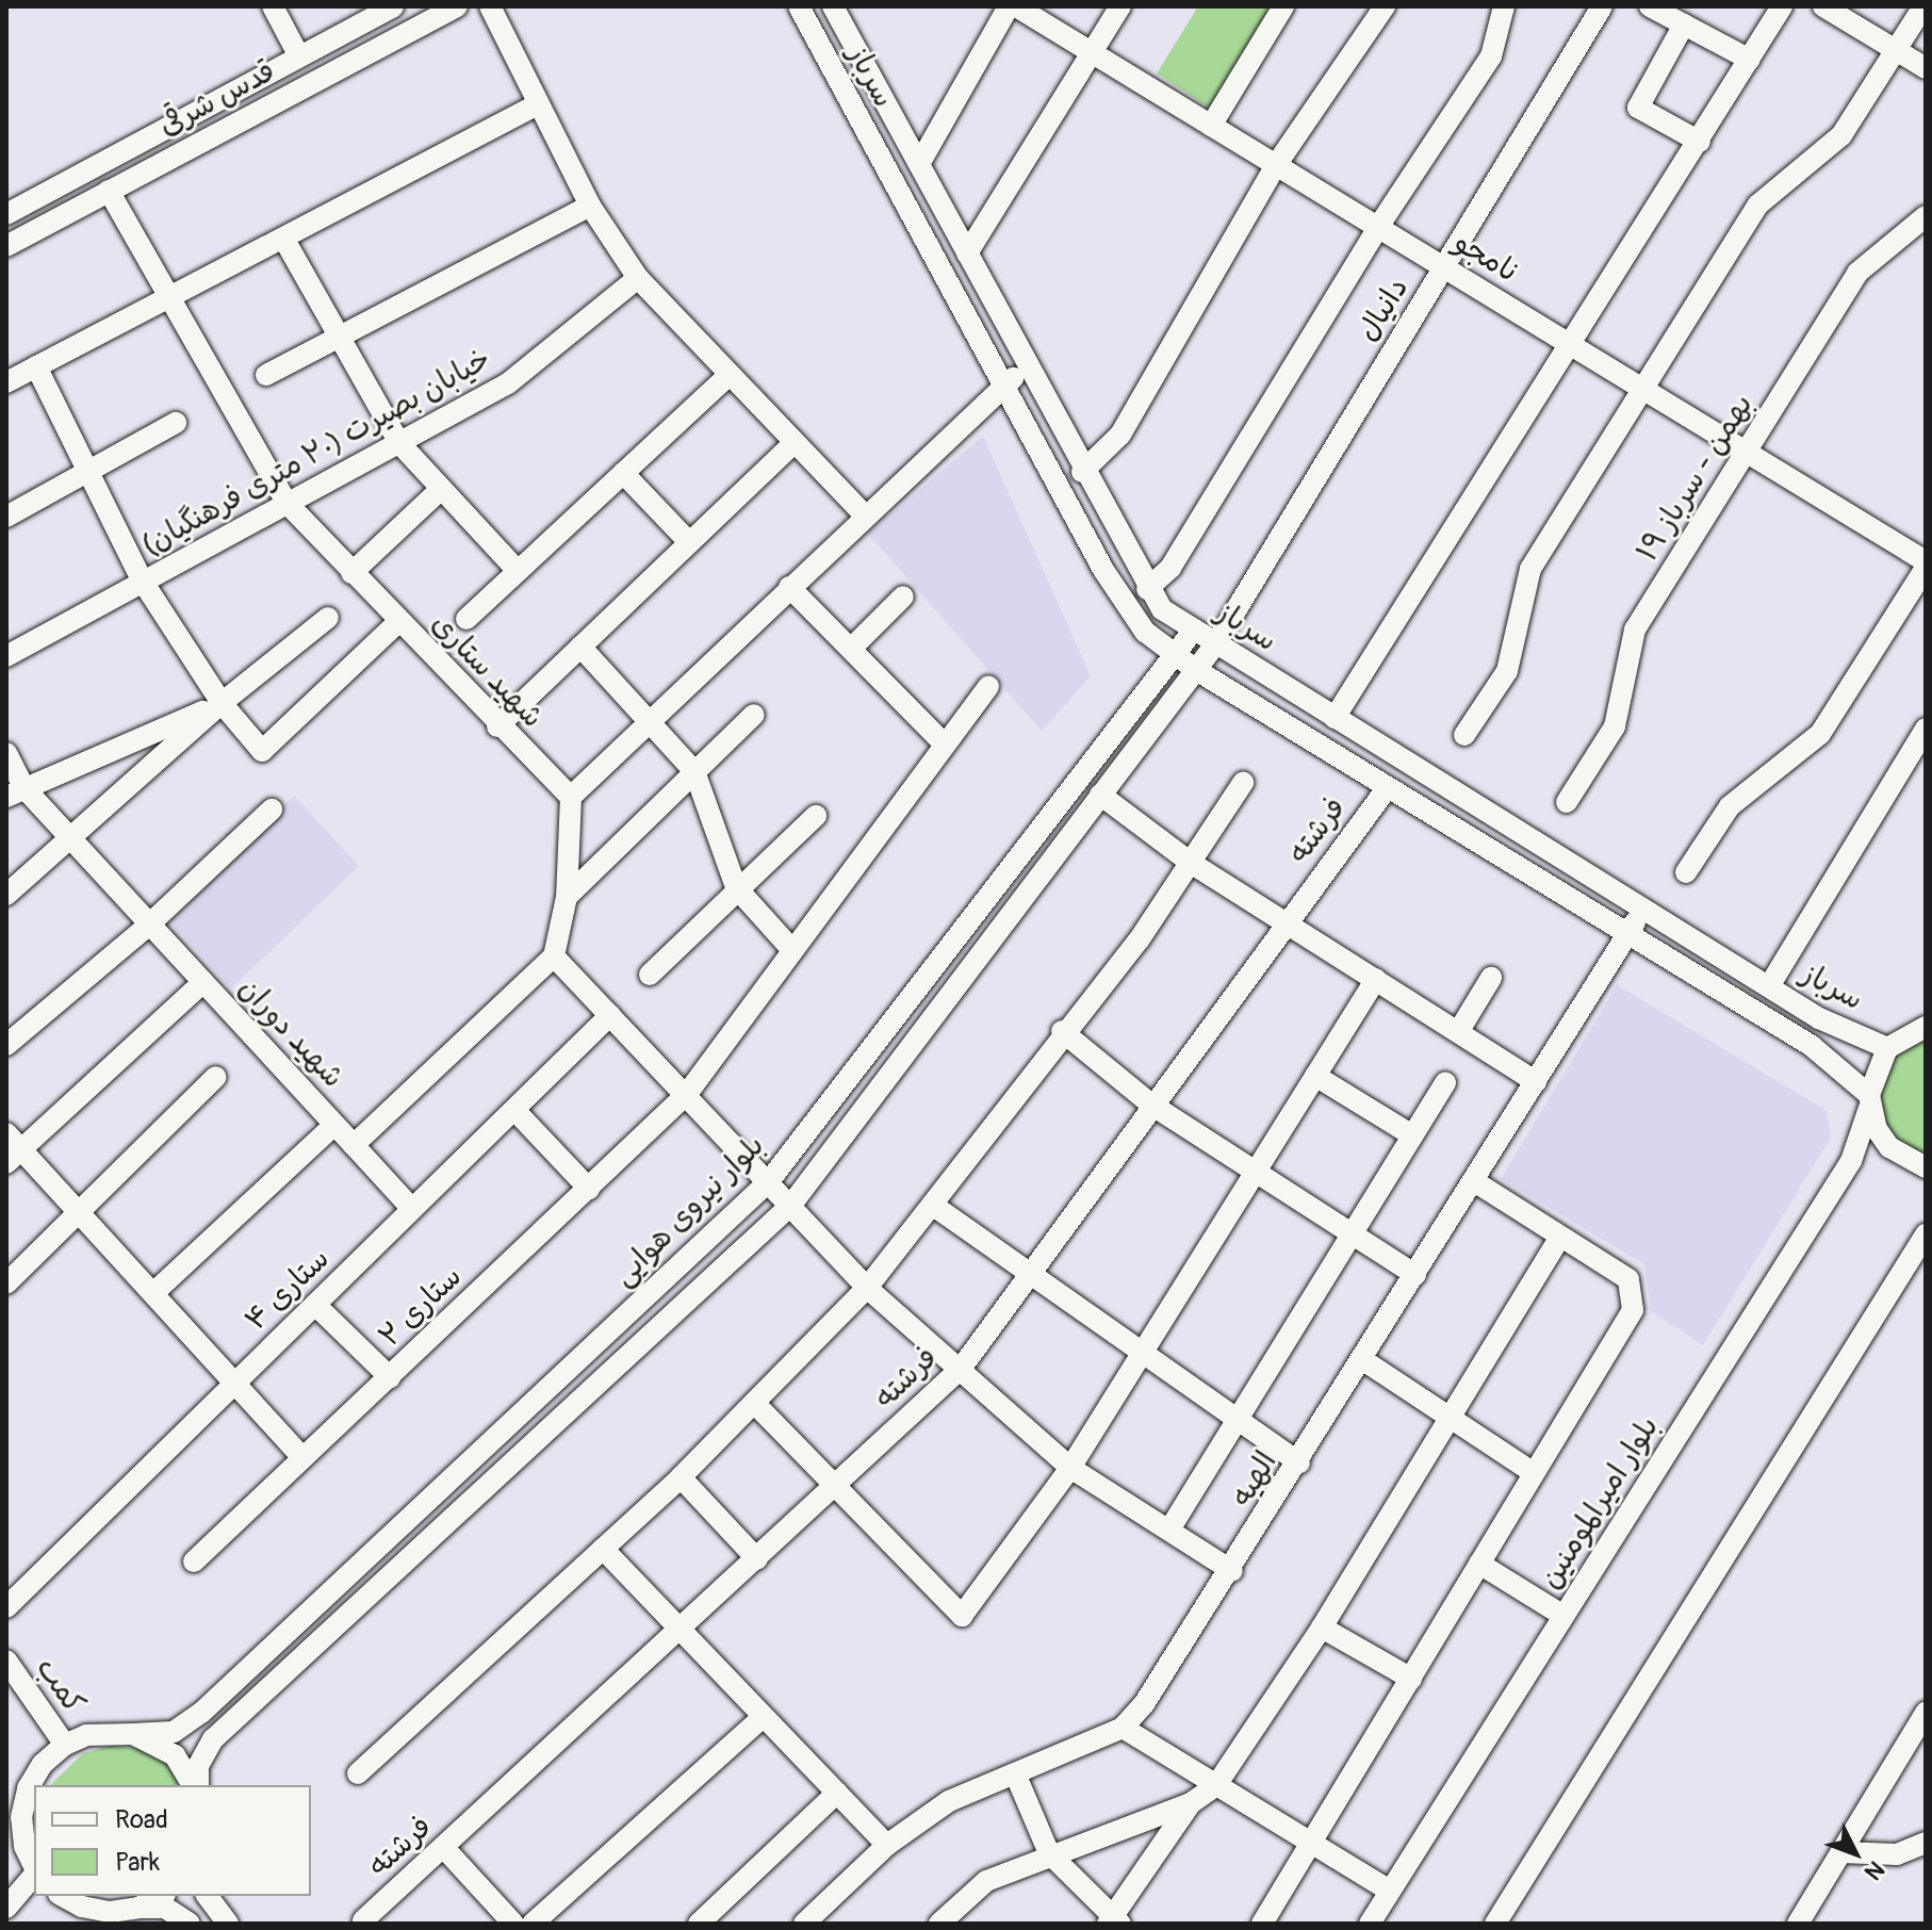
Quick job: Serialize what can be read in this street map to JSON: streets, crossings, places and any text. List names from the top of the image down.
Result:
{
  "streets": {
    "street": [
      "سرباز",
      "قدس شرقی",
      "نامجو",
      "دانیال",
      "خیابان بصیرت (۲۰ متری فرهنگیان)",
      "بهمن - سرباز ۱۹",
      "شهید ستاری",
      "فرشته",
      "شهید دوران",
      "بلوار نیروی هوایی",
      "ستاری ۴",
      "ستاری ۲",
      "الهیه",
      "بلوار امیرالمومنین",
      "کمب"
    ]
  },
  "crossings": [
    ["سرباز", "دانیال"],
    ["سرباز", "فرشته"],
    ["سرباز", "بلوار نیروی هوایی"],
    ["سرباز", "الهیه"],
    ["سرباز", "بلوار امیرالمومنین"],
    ["قدس شرقی", "شهید ستاری"],
    ["نامجو", "دانیال"],
    ["نامجو", "بهمن - سرباز ۱۹"],
    ["دانیال", "بلوار نیروی هوایی"],
    ["خیابان بصیرت (۲۰ متری فرهنگیان)", "شهید ستاری"],
    ["شهید دوران", "ستاری ۴"],
    ["بلوار نیروی هوایی", "کمب"]
  ],
  "legend": ["Road", "Park"],
  "north": "bottom right"
}
